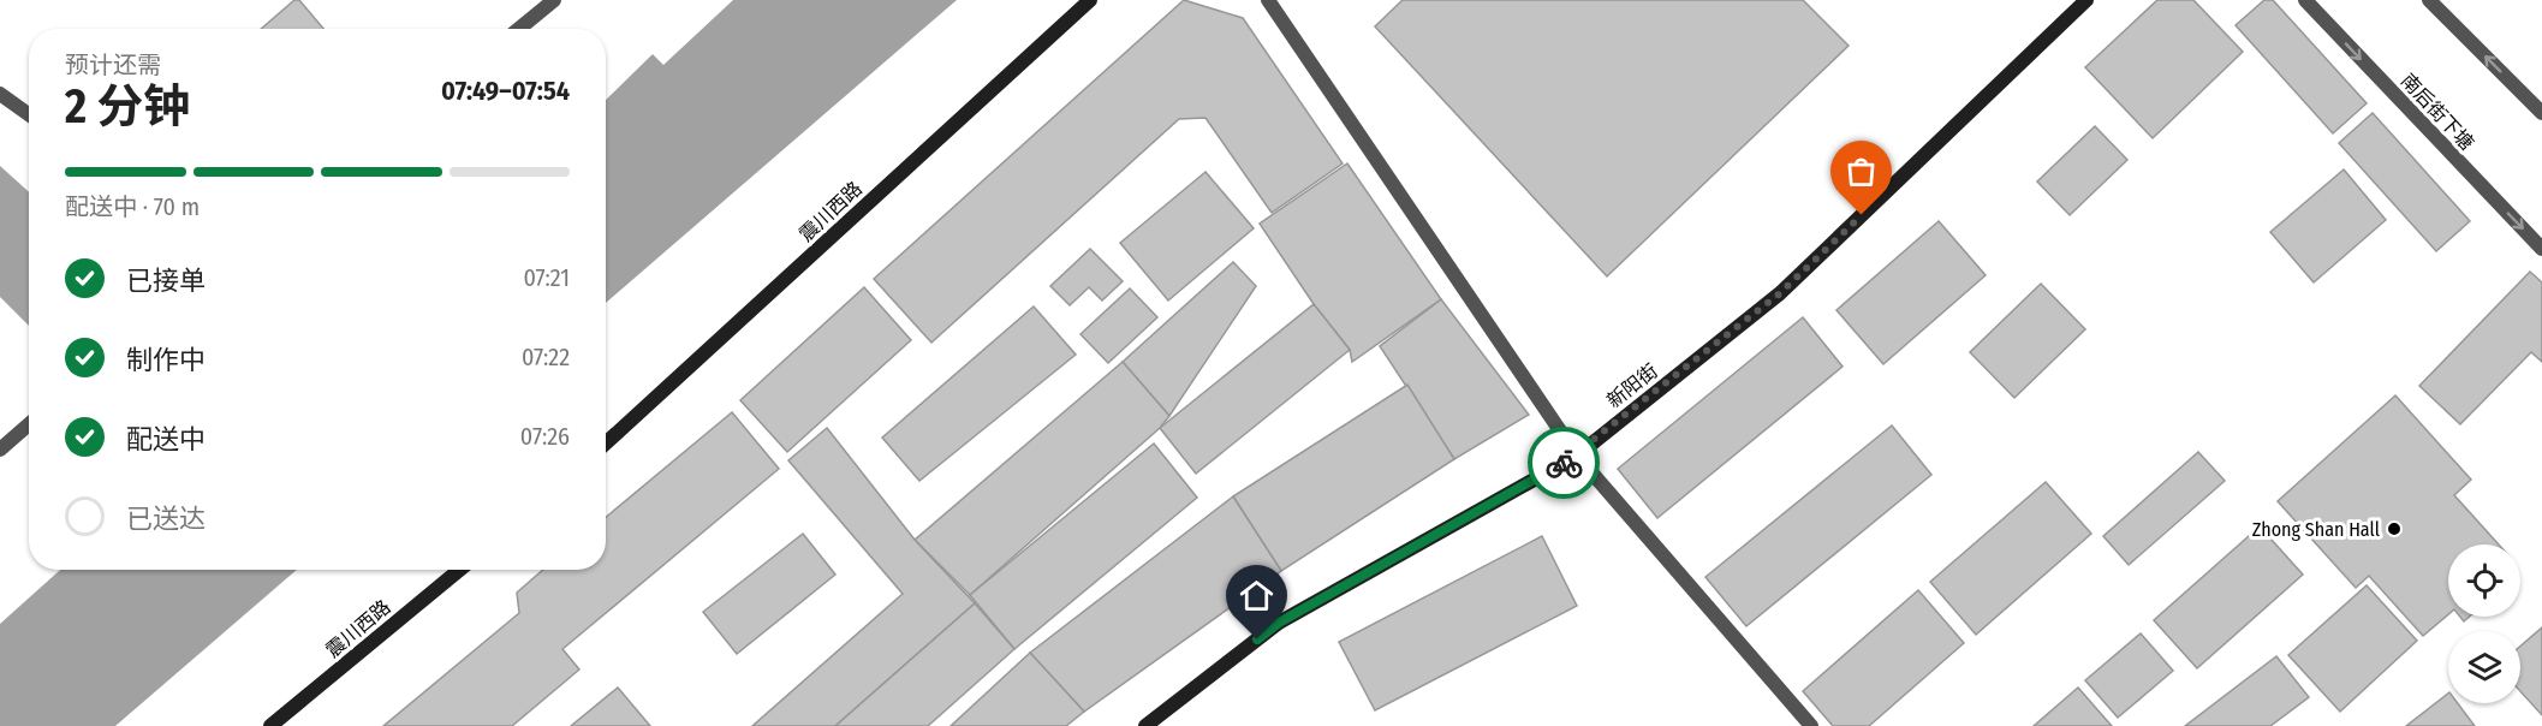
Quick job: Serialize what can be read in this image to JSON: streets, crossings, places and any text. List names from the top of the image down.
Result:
{
  "streets": {
    "street": ["南后街下塘", "震川西路", "新阳街"]
  },
  "places": ["Zhong Shan Hall"],
  "page": {
    "heading": ["2 分钟", "预计还需", "07:49–07:54"],
    "bar": "配送中 · 70 m",
    "list": [
      ["已接单", "07:21"],
      ["制作中", "07:22"],
      ["配送中", "07:26"],
      "已送达"
    ]
  }
}
